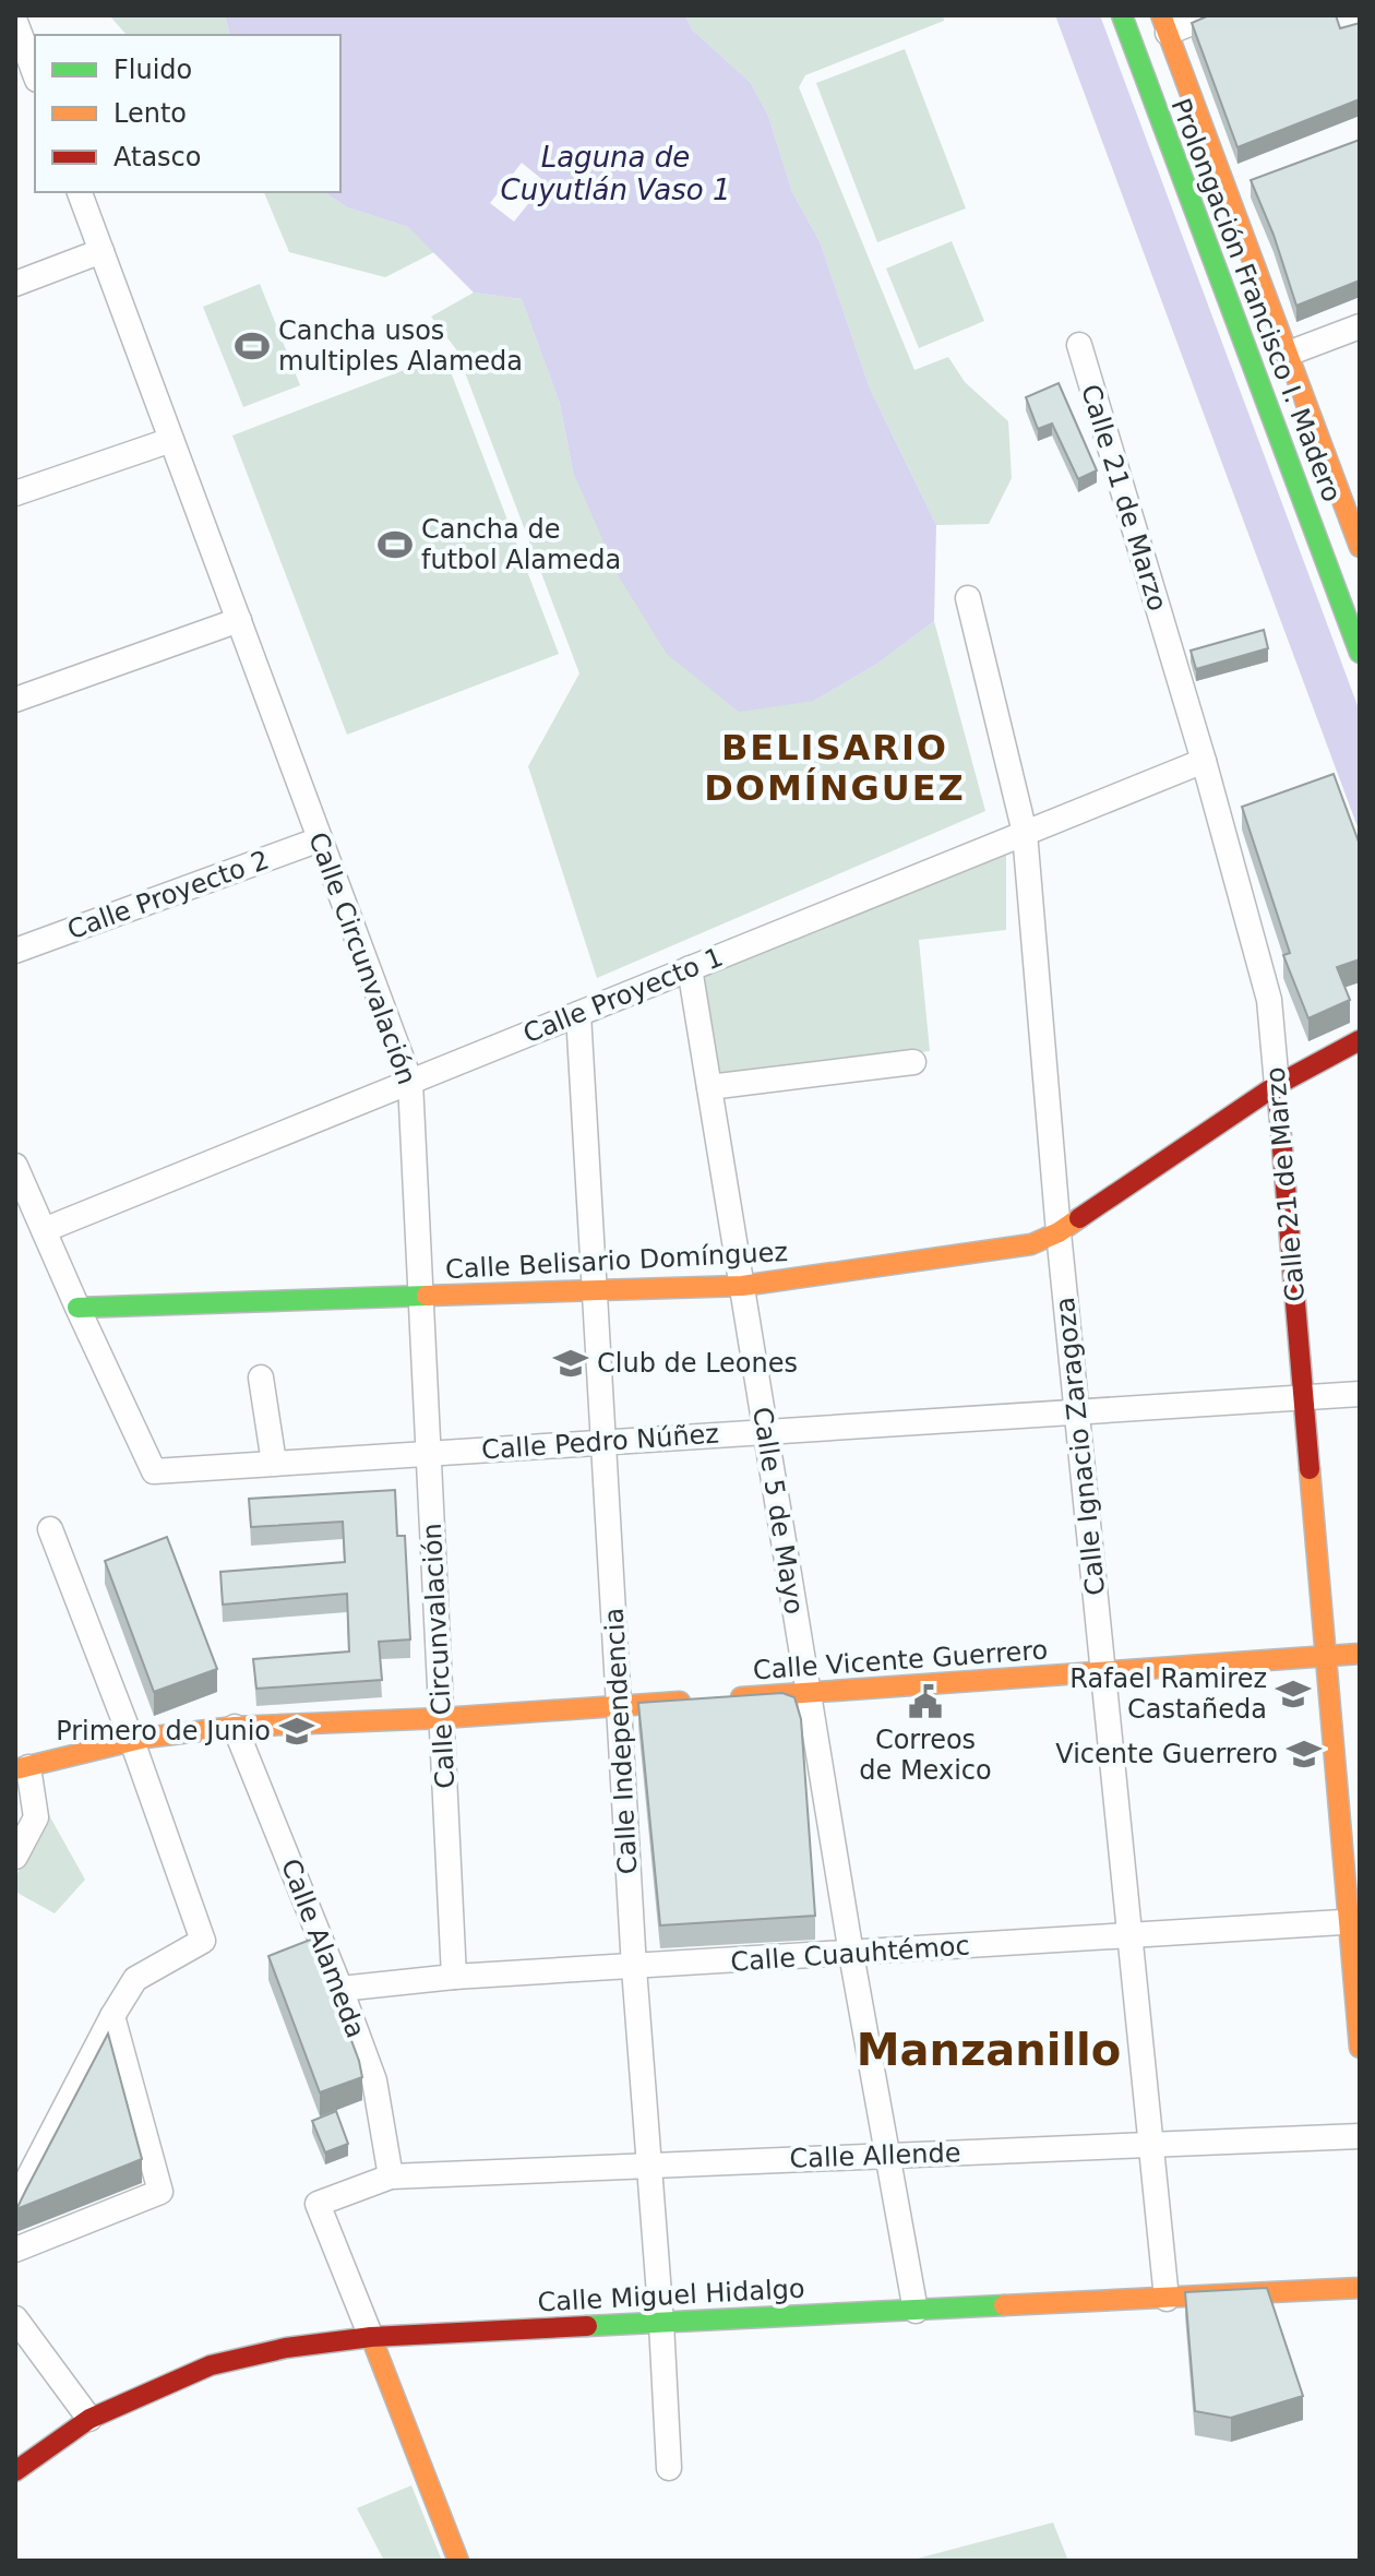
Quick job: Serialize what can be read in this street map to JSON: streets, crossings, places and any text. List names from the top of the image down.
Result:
{
  "streets": {
    "street": [
      "Prolongación Francisco I. Madero",
      "Calle 21 de Marzo",
      "Calle Proyecto 2",
      "Calle Circunvalación",
      "Calle Proyecto 1",
      "Calle Belisario Domínguez",
      "Calle Pedro Núñez",
      "Calle Ignacio Zaragoza",
      "Calle 5 de Mayo",
      "Calle Vicente Guerrero",
      "Calle Independencia",
      "Calle Alameda",
      "Calle Cuauhtémoc",
      "Calle Allende",
      "Calle Miguel Hidalgo"
    ]
  },
  "crossings": [
    ["Calle 21 de Marzo", "Calle Proyecto 1"],
    ["Calle 21 de Marzo", "Calle Belisario Domínguez"],
    ["Calle 21 de Marzo", "Calle Pedro Núñez"],
    ["Calle 21 de Marzo", "Calle Vicente Guerrero"],
    ["Calle 21 de Marzo", "Calle Cuauhtémoc"],
    ["Calle Proyecto 2", "Calle Circunvalación"],
    ["Calle Circunvalación", "Calle Proyecto 1"],
    ["Calle Circunvalación", "Calle Belisario Domínguez"],
    ["Calle Circunvalación", "Calle Pedro Núñez"],
    ["Calle Circunvalación", "Calle Vicente Guerrero"],
    ["Calle Circunvalación", "Calle Cuauhtémoc"],
    ["Calle Proyecto 1", "Calle Ignacio Zaragoza"],
    ["Calle Proyecto 1", "Calle 5 de Mayo"],
    ["Calle Proyecto 1", "Calle Independencia"],
    ["Calle Belisario Domínguez", "Calle Pedro Núñez"],
    ["Calle Belisario Domínguez", "Calle Ignacio Zaragoza"],
    ["Calle Belisario Domínguez", "Calle 5 de Mayo"],
    ["Calle Belisario Domínguez", "Calle Independencia"],
    ["Calle Pedro Núñez", "Calle Ignacio Zaragoza"],
    ["Calle Pedro Núñez", "Calle 5 de Mayo"],
    ["Calle Pedro Núñez", "Calle Independencia"],
    ["Calle Ignacio Zaragoza", "Calle Vicente Guerrero"],
    ["Calle Ignacio Zaragoza", "Calle Cuauhtémoc"],
    ["Calle Ignacio Zaragoza", "Calle Allende"],
    ["Calle Ignacio Zaragoza", "Calle Miguel Hidalgo"],
    ["Calle 5 de Mayo", "Calle Vicente Guerrero"],
    ["Calle 5 de Mayo", "Calle Cuauhtémoc"],
    ["Calle 5 de Mayo", "Calle Allende"],
    ["Calle 5 de Mayo", "Calle Miguel Hidalgo"],
    ["Calle Vicente Guerrero", "Calle Independencia"],
    ["Calle Vicente Guerrero", "Calle Alameda"],
    ["Calle Independencia", "Calle Cuauhtémoc"],
    ["Calle Independencia", "Calle Allende"],
    ["Calle Independencia", "Calle Miguel Hidalgo"],
    ["Calle Alameda", "Calle Cuauhtémoc"],
    ["Calle Alameda", "Calle Allende"],
    ["Calle Allende", "Calle Miguel Hidalgo"]
  ],
  "districts": ["BELISARIO DOMÍNGUEZ", "Manzanillo"],
  "water": ["Laguna de Cuyutlán Vaso 1"],
  "places": {
    "sports": ["Cancha usos multiples Alameda", "Cancha de futbol Alameda"],
    "school or university": [
      "Club de Leones",
      "Rafael Ramirez Castañeda",
      "Primero de Junio",
      "Vicente Guerrero"
    ],
    "public building": ["Correos de Mexico"]
  },
  "legend": ["Fluido", "Lento", "Atasco"]
}
